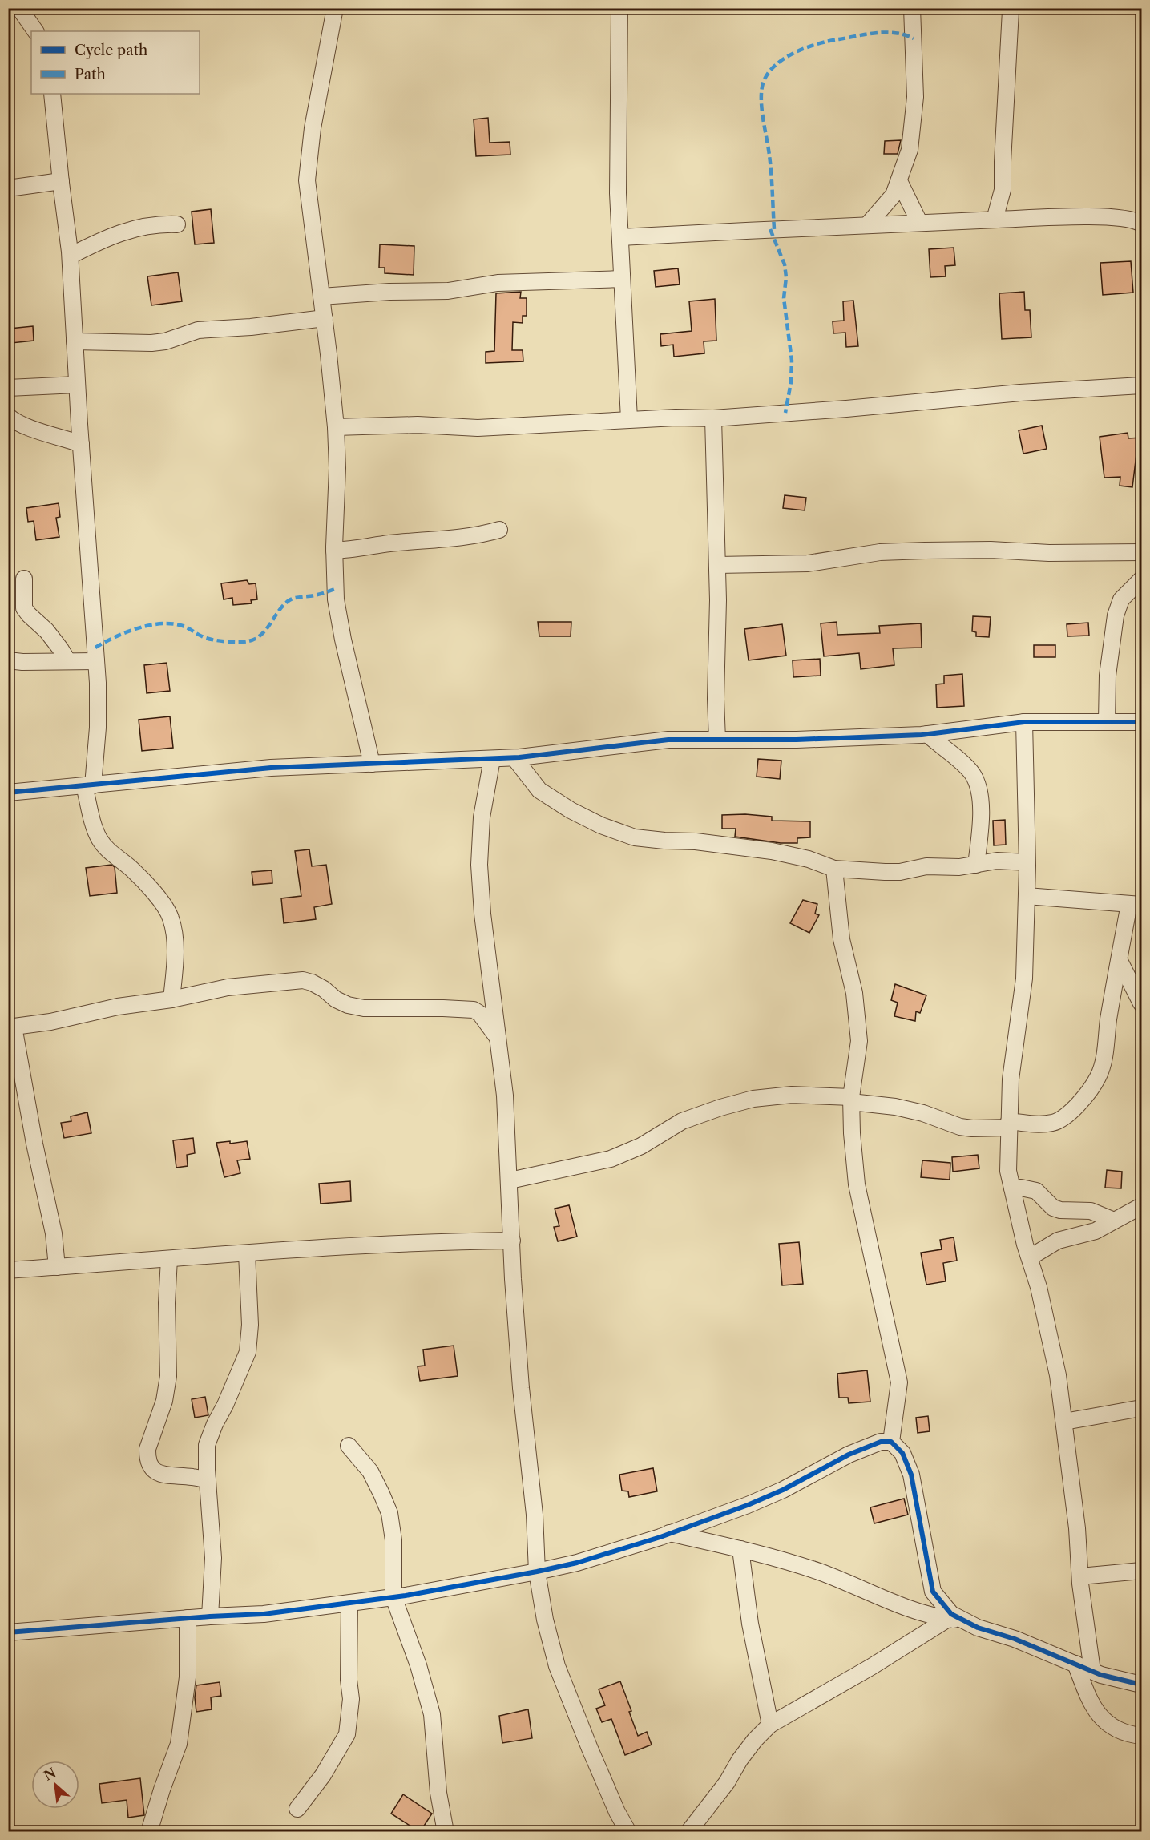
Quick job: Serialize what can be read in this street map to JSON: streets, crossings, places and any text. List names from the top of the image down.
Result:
{
  "legend": ["Cycle path", "Path"],
  "north": "top left"
}
